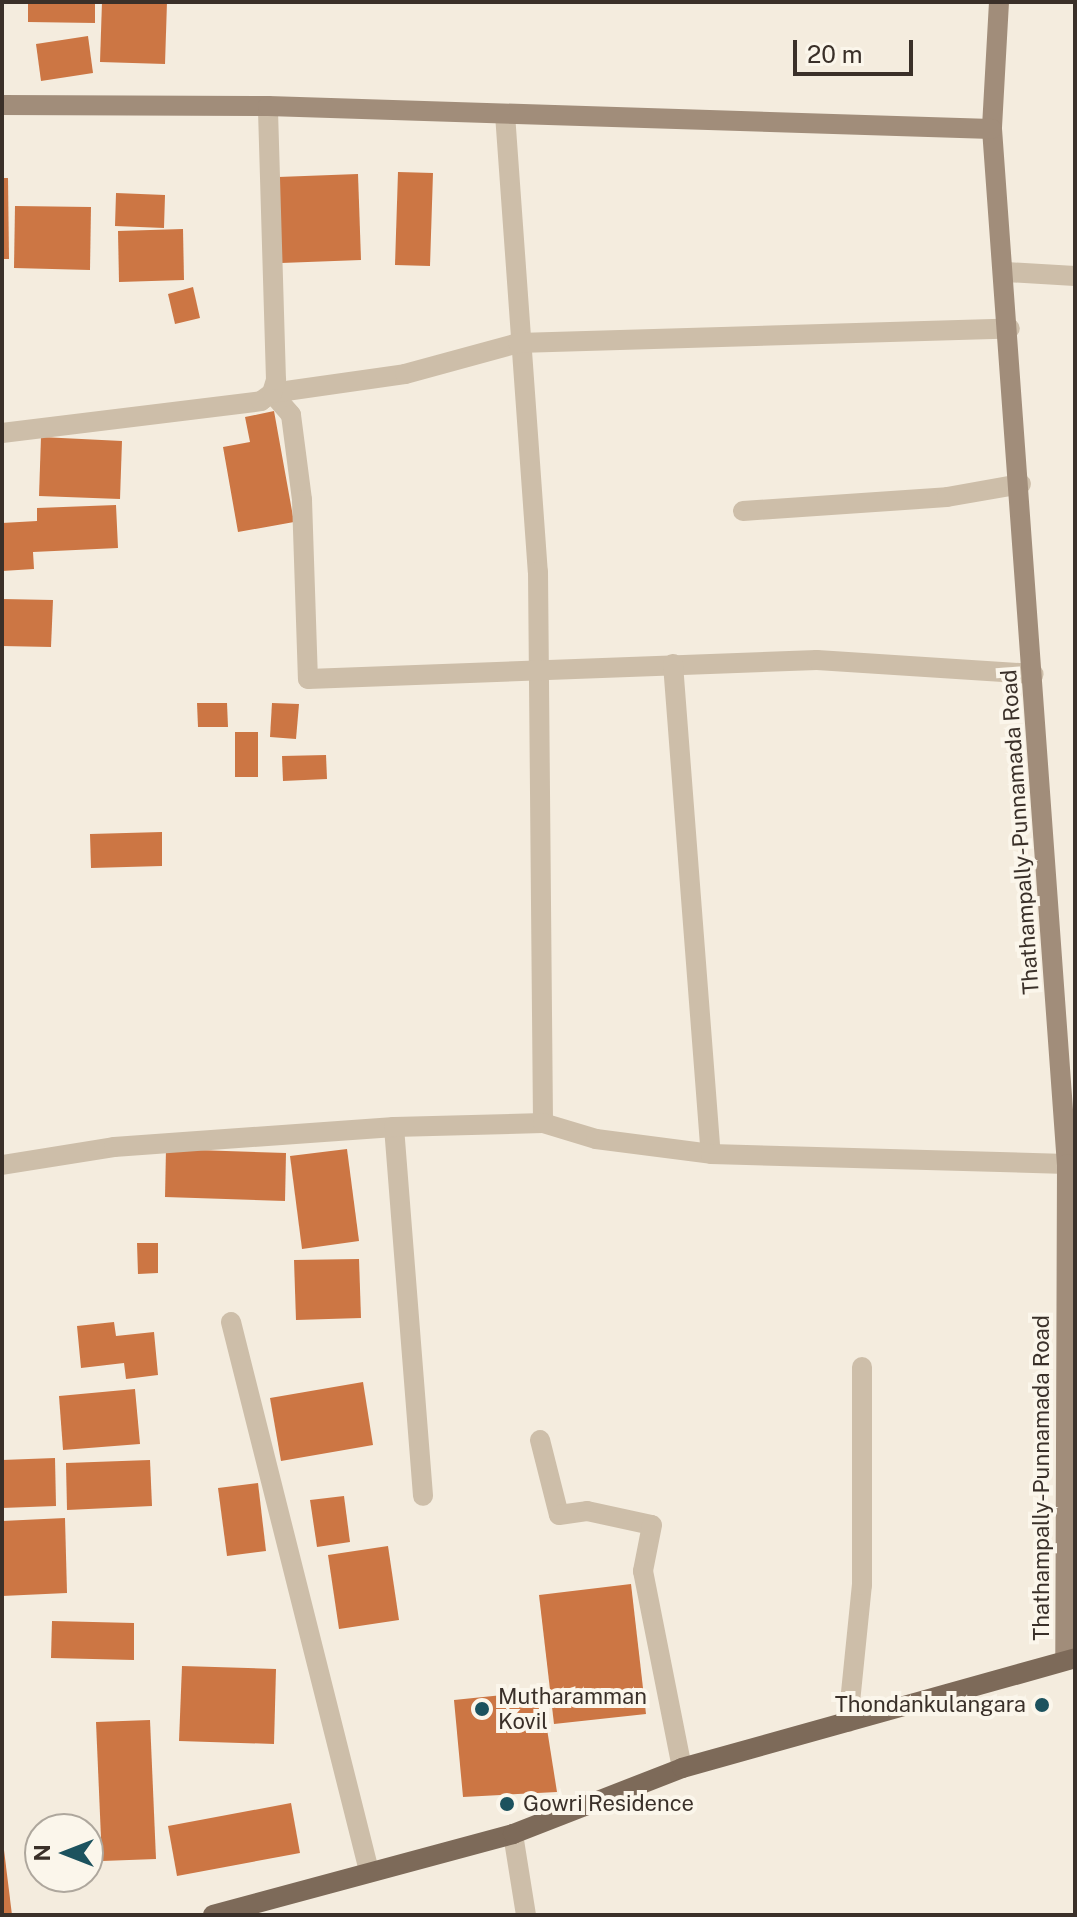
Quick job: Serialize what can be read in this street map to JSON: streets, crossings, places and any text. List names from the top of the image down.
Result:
{
  "streets": {
    "main road": ["Thathampally-Punnamada Road"]
  },
  "places": ["Thondankulangara", "Mutharamman Kovil", "Gowri Residence"],
  "scale_bar": "20 m",
  "north": "left"
}
